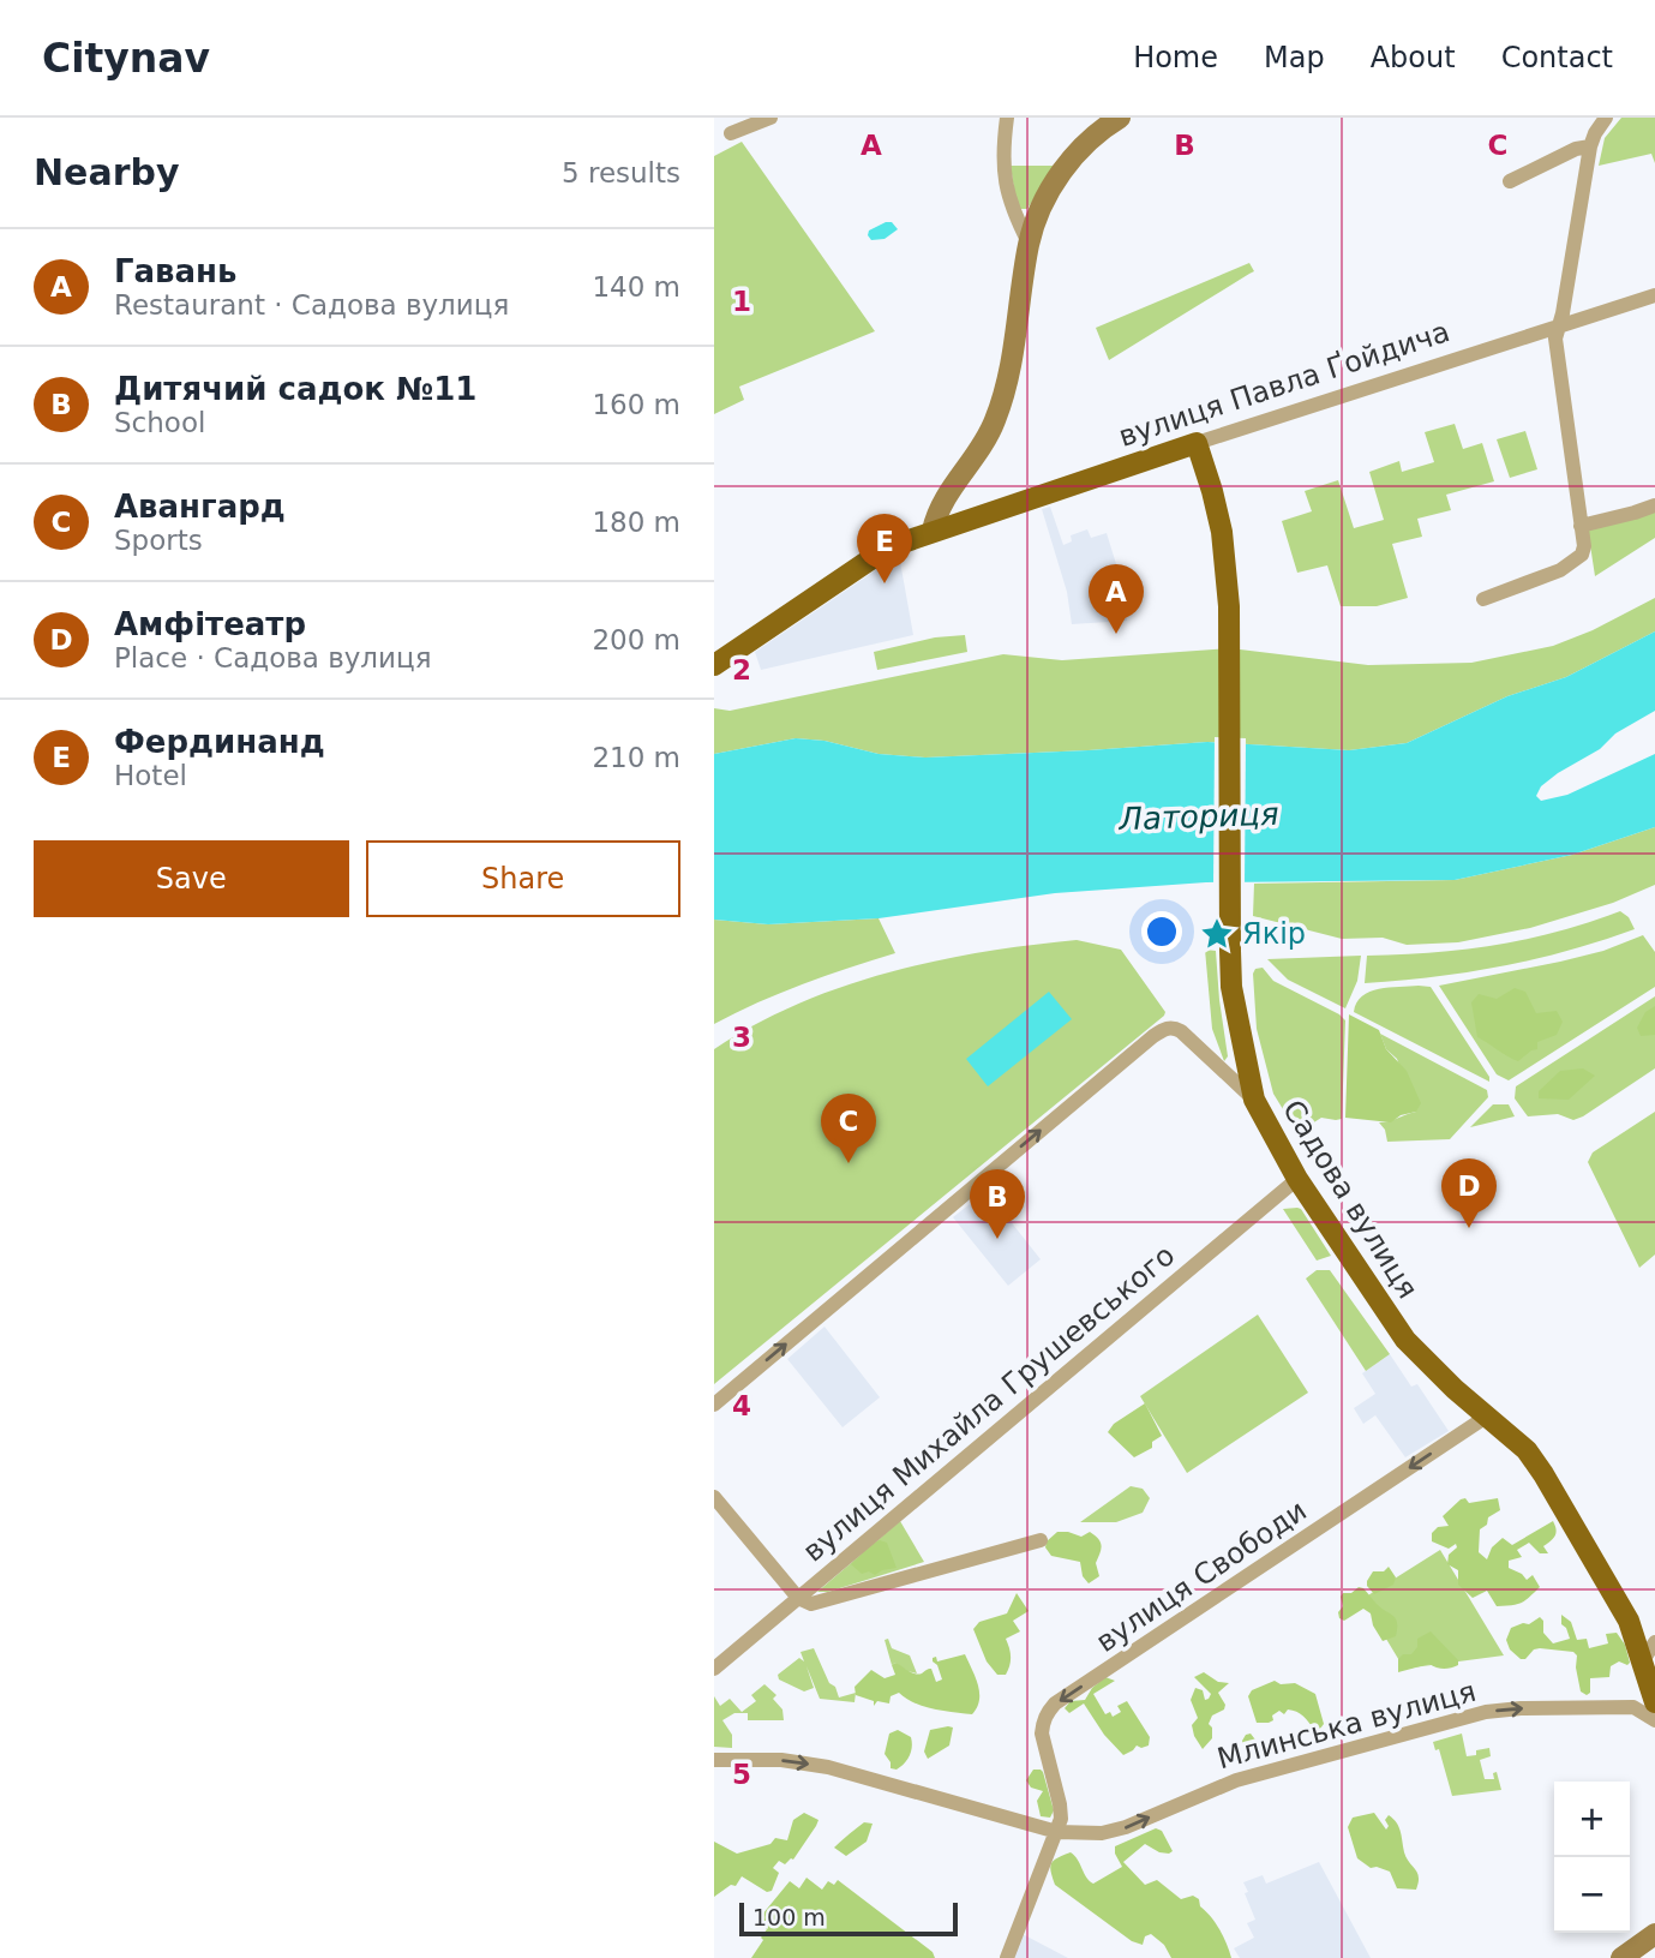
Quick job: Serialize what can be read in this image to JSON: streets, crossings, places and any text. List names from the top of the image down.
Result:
{
  "streets": {
    "main road": ["вулиця Павла Ґойдича", "Садова вулиця"],
    "street": ["вулиця Михайла Грушевського", "вулиця Свободи", "Млинська вулиця"]
  },
  "crossings": [
    ["вулиця Павла Ґойдича", "Садова вулиця"],
    ["Садова вулиця", "вулиця Михайла Грушевського"],
    ["Садова вулиця", "вулиця Свободи"],
    ["вулиця Свободи", "Млинська вулиця"]
  ],
  "one_way": ["вулиця Свободи", "Млинська вулиця"],
  "water": ["Латориця"],
  "places": {
    "place": ["Якір"]
  },
  "scale_bar": "100 m",
  "page": {
    "header": "Citynav",
    "nav": [
      "Home",
      "Map",
      "About",
      "Contact"
    ],
    "heading": ["Nearby", "5 results"],
    "list": [
      {
        "mark": "A",
        "name": "Гавань",
        "note": "Restaurant · Садова вулиця",
        "value": "140 m"
      },
      {
        "mark": "B",
        "name": "Дитячий садок №11",
        "note": "School",
        "value": "160 m"
      },
      {
        "mark": "C",
        "name": "Авангард",
        "note": "Sports",
        "value": "180 m"
      },
      {
        "mark": "D",
        "name": "Амфітеатр",
        "note": "Place · Садова вулиця",
        "value": "200 m"
      },
      {
        "mark": "E",
        "name": "Фердинанд",
        "note": "Hotel",
        "value": "210 m"
      }
    ],
    "pins": [
      "E",
      "A",
      "C",
      "D",
      "B"
    ],
    "buttons": ["Save", "Share"],
    "map_buttons": ["+", "−"],
    "scale": "100 m"
  },
  "grid": {
    "columns": ["A", "B", "C"],
    "rows": [
      "1",
      "2",
      "3",
      "4",
      "5"
    ]
  }
}
